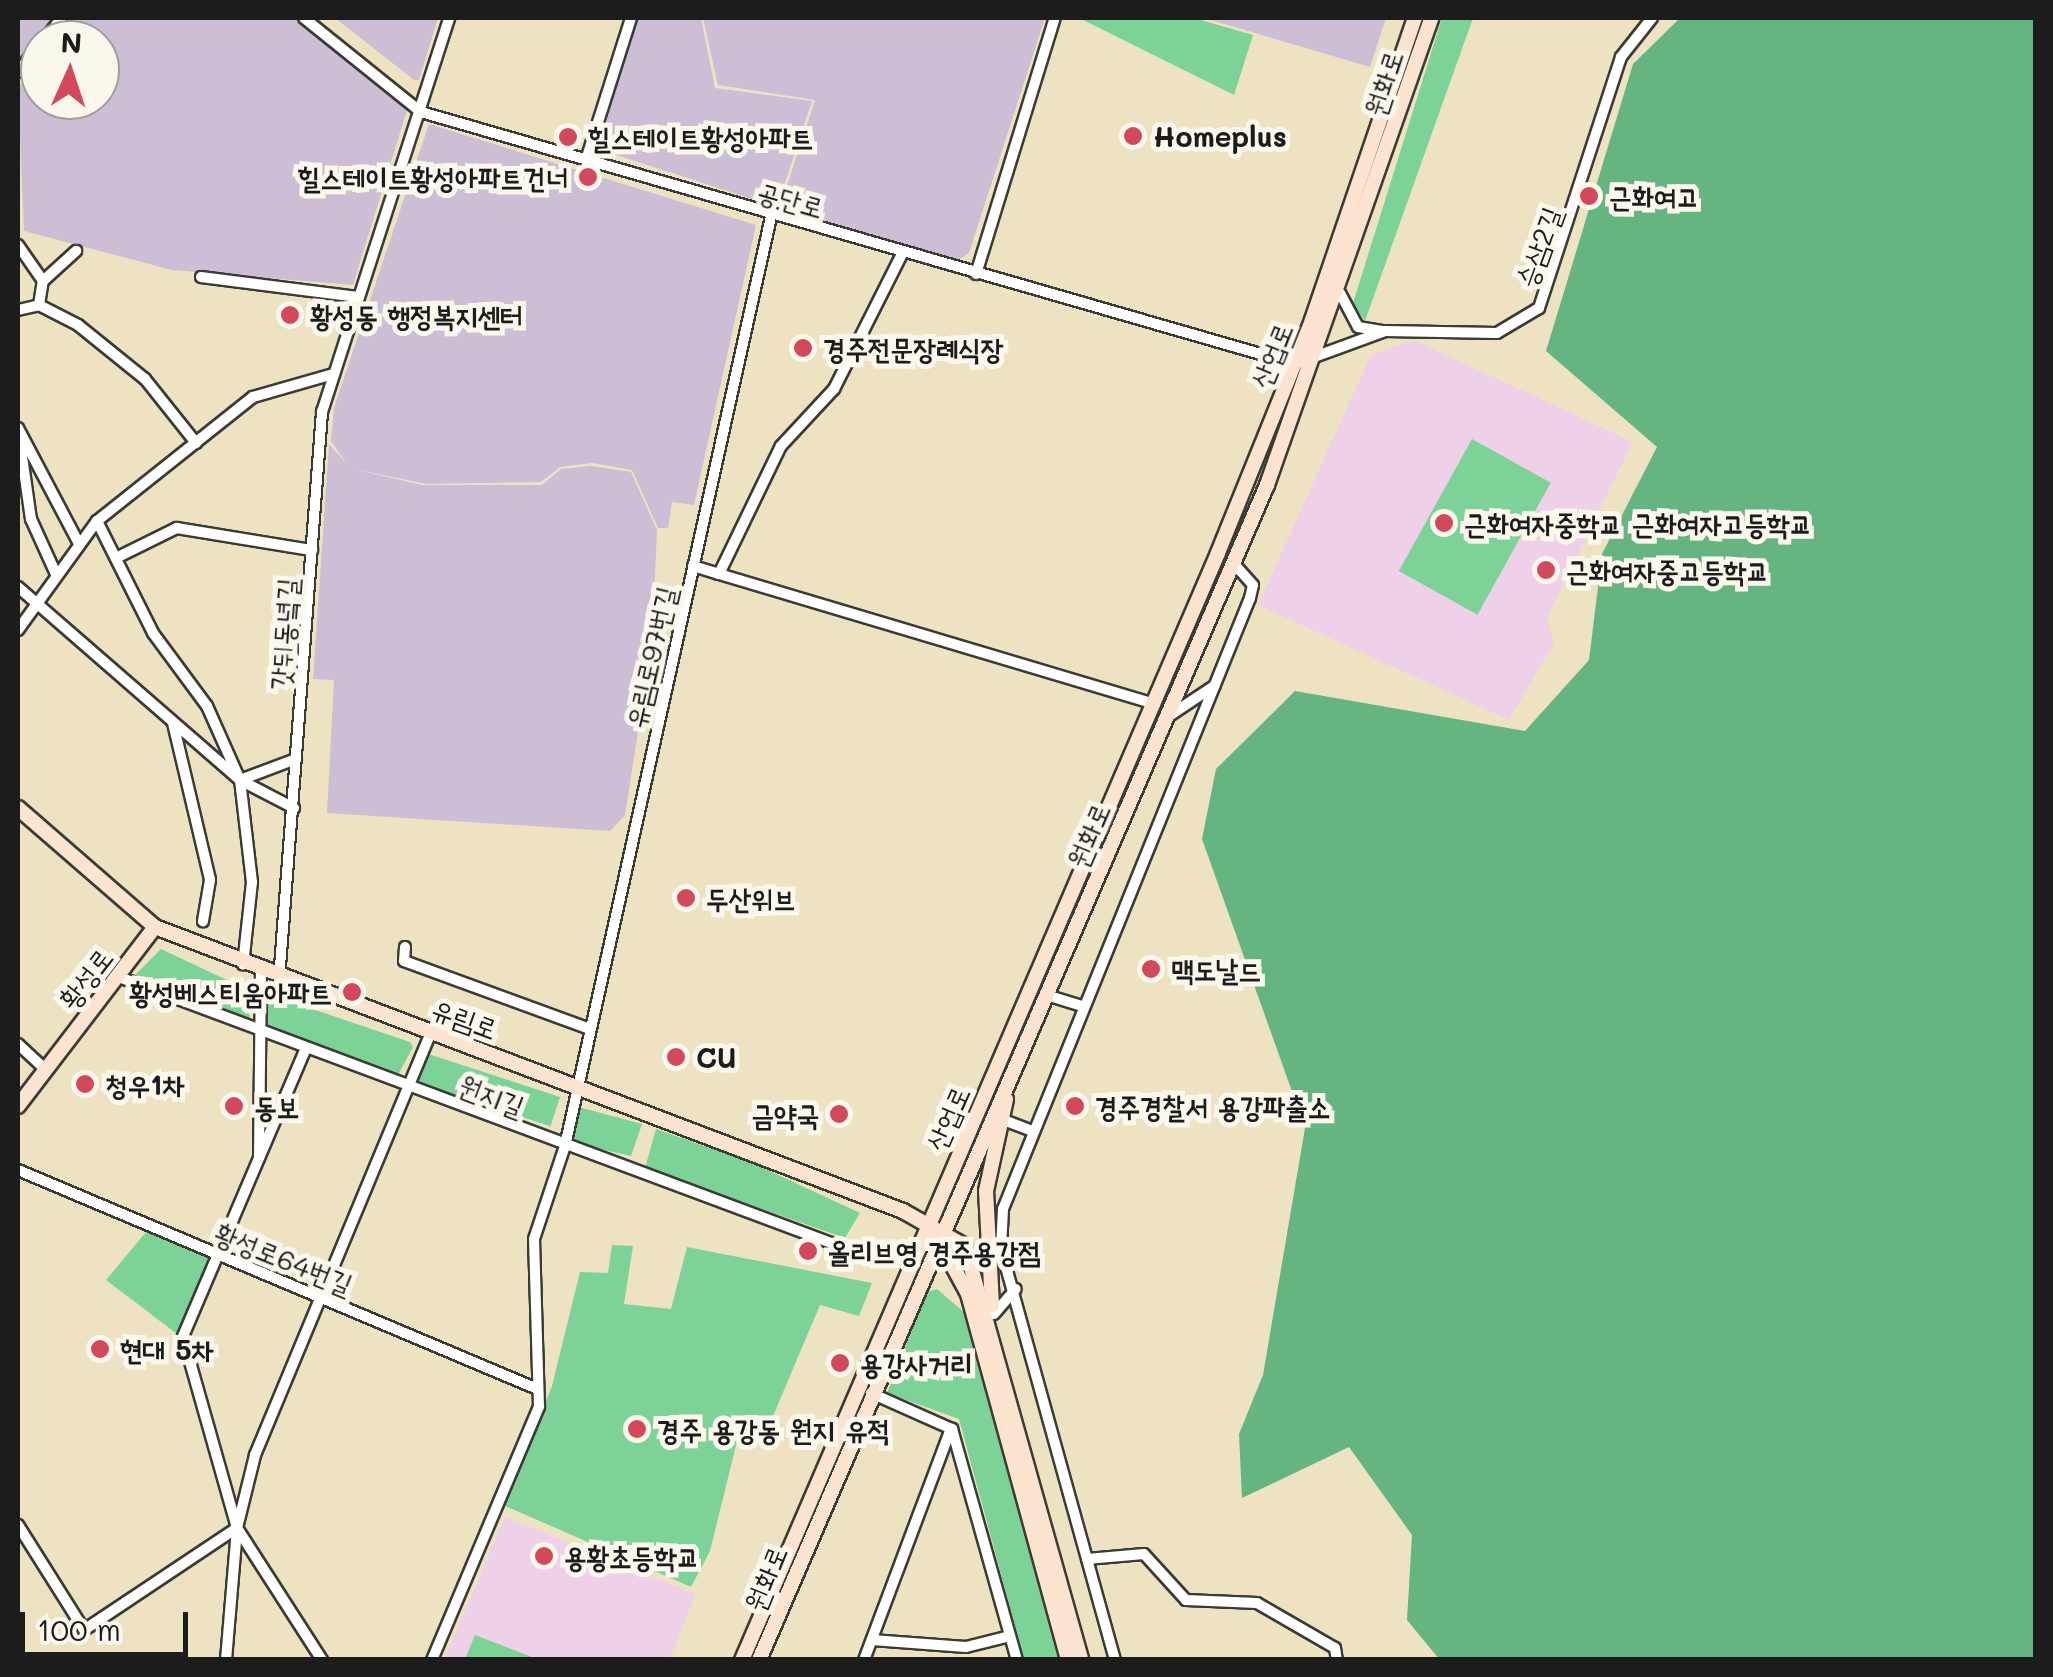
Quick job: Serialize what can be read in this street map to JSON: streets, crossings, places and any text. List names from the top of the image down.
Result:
{
  "streets": {
    "street": [
      "원화로",
      "공단로",
      "승삼2길",
      "산업로",
      "갓뒤동녘길",
      "유림로97번길",
      "황성로",
      "유림로",
      "원지길",
      "황성로64번길"
    ]
  },
  "crossings": [
    ["원화로", "승삼2길"],
    ["원화로", "산업로"],
    ["원화로", "유림로"],
    ["공단로", "승삼2길"],
    ["공단로", "산업로"],
    ["공단로", "갓뒤동녘길"],
    ["공단로", "유림로97번길"],
    ["승삼2길", "산업로"],
    ["산업로", "유림로"],
    ["갓뒤동녘길", "유림로"],
    ["유림로97번길", "유림로"],
    ["유림로97번길", "원지길"],
    ["유림로97번길", "황성로64번길"],
    ["황성로", "유림로"],
    ["황성로", "원지길"]
  ],
  "places": [
    "Homeplus",
    "힐스테이트황성아파트",
    "힐스테이트황성아파트건너",
    "근화여고",
    "황성동 행정복지센터",
    "경주전문장례식장",
    "근화여자중학교 근화여자고등학교",
    "근화여자중고등학교",
    "두산위브",
    "맥도날드",
    "황성베스티움아파트",
    "CU",
    "청우1차",
    "동보",
    "경주경찰서 용강파출소",
    "금약국",
    "올리브영 경주용강점",
    "현대 5차",
    "용강사거리",
    "경주 용강동 원지 유적",
    "용황초등학교"
  ],
  "scale_bar": "100 m",
  "north": "top"
}
